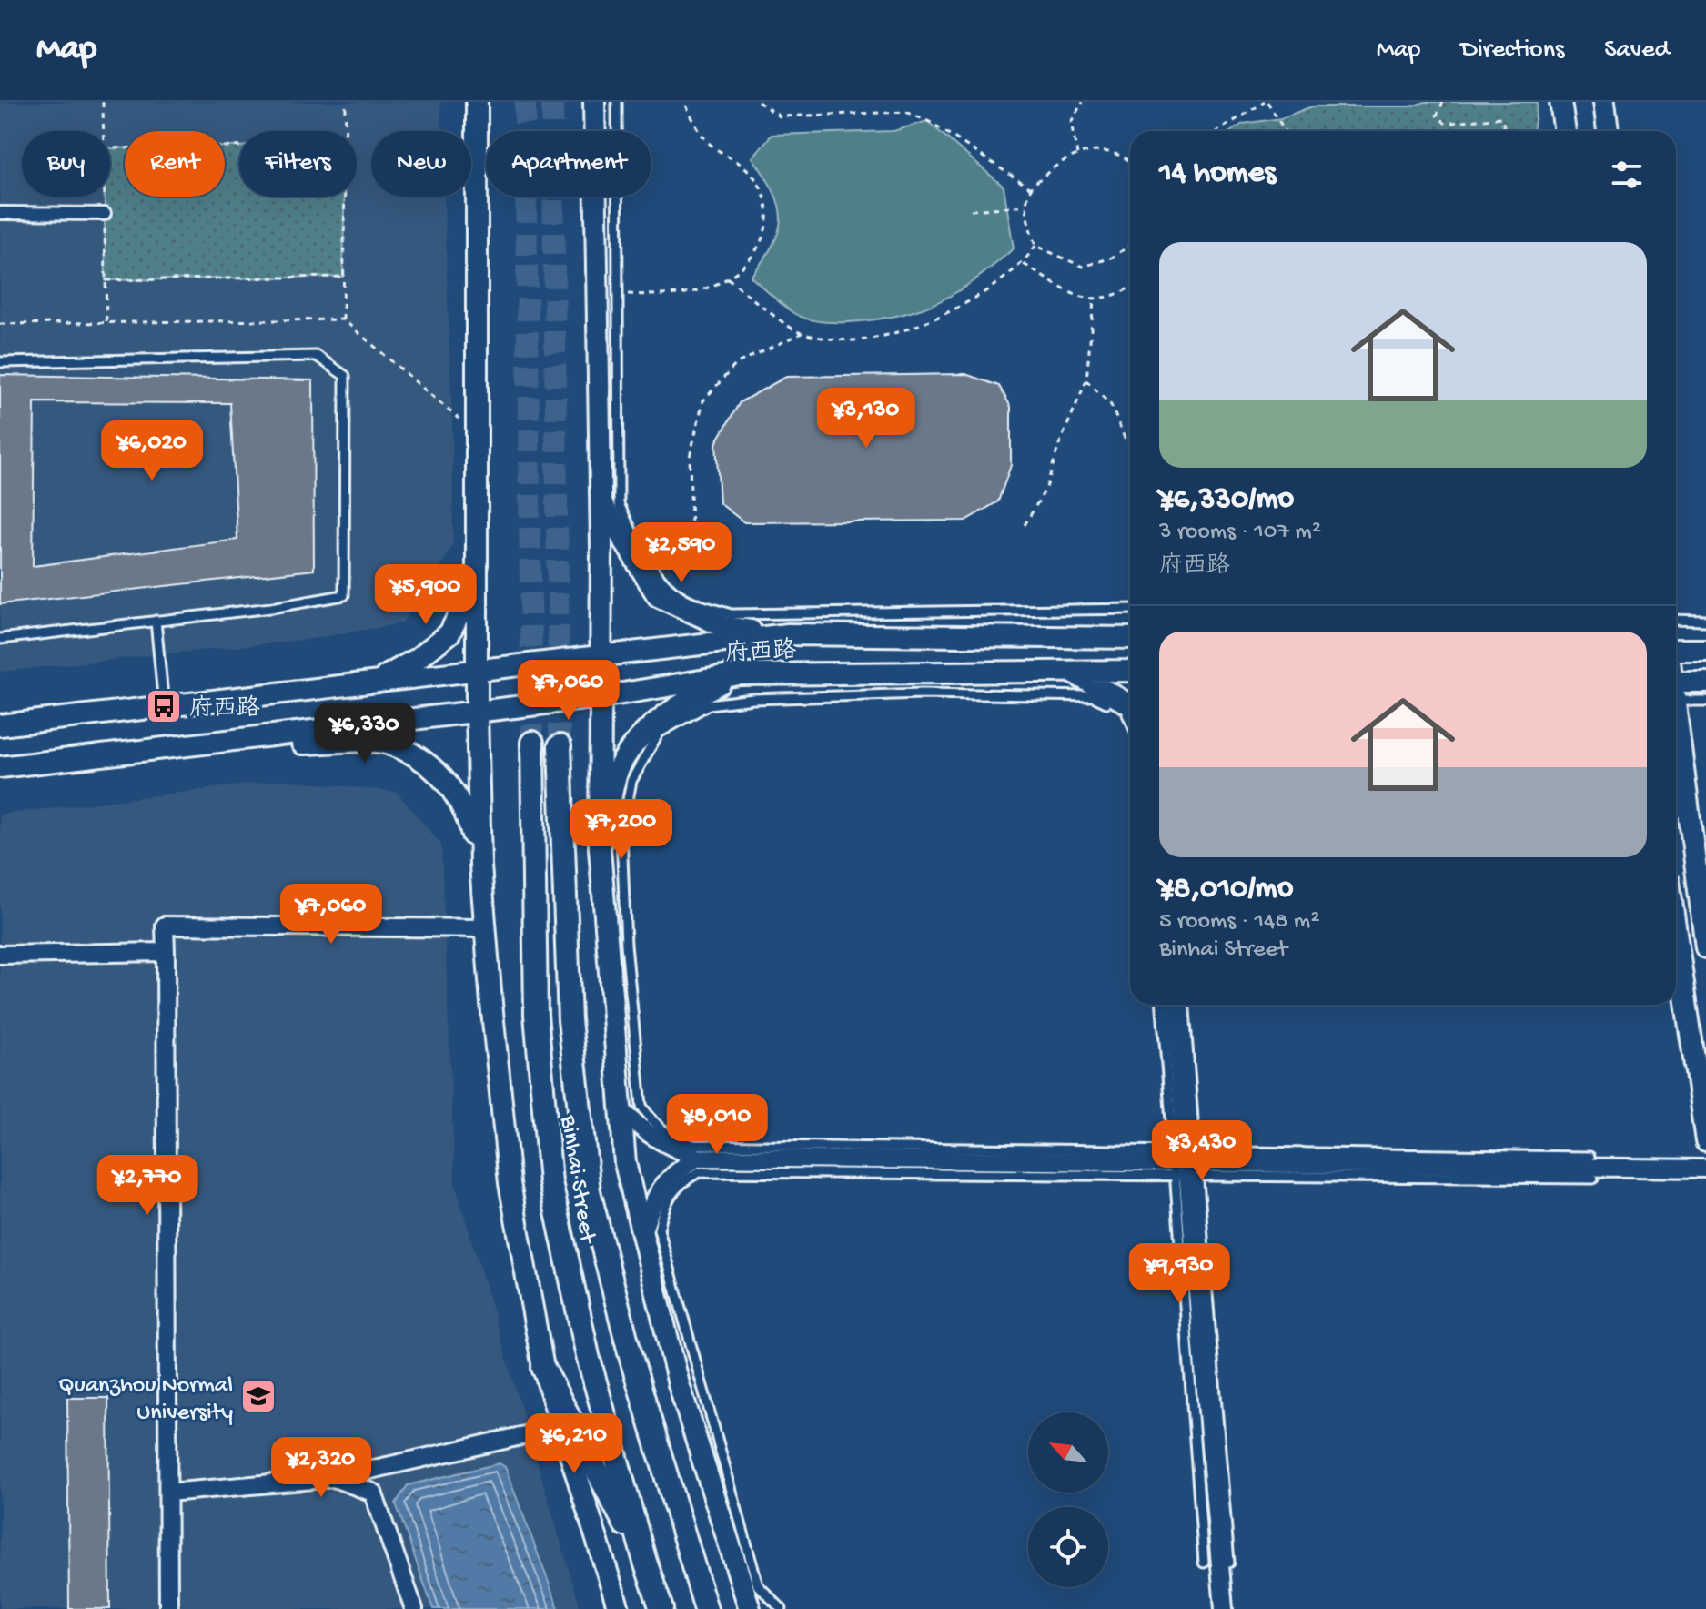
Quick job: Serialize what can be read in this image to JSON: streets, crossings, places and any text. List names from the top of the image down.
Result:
{
  "streets": {
    "main road": ["Binhai Street"],
    "street": ["府西路"]
  },
  "places": {
    "bus stop": ["府西路"],
    "school or university": ["Quanzhou Normal University"]
  },
  "north": "top left",
  "page": {
    "header": "Map",
    "nav": ["Map", "Directions", "Saved"],
    "chip": [
      "Buy",
      "Rent",
      "Filters",
      "New",
      "Apartment"
    ],
    "heading": "14 homes",
    "list": [
      {
        "name": "¥6,330/mo",
        "note": "3 rooms · 107 m² · 府西路"
      },
      {
        "name": "¥8,010/mo",
        "note": "5 rooms · 148 m² · Binhai Street"
      }
    ],
    "price": [
      "¥3,130",
      "¥6,020",
      "¥2,590",
      "¥5,900",
      "¥7,060",
      "¥6,330",
      "¥7,200",
      "¥7,060",
      "¥8,010",
      "¥3,430",
      "¥2,770",
      "¥9,930",
      "¥6,210",
      "¥2,320"
    ]
  }
}
